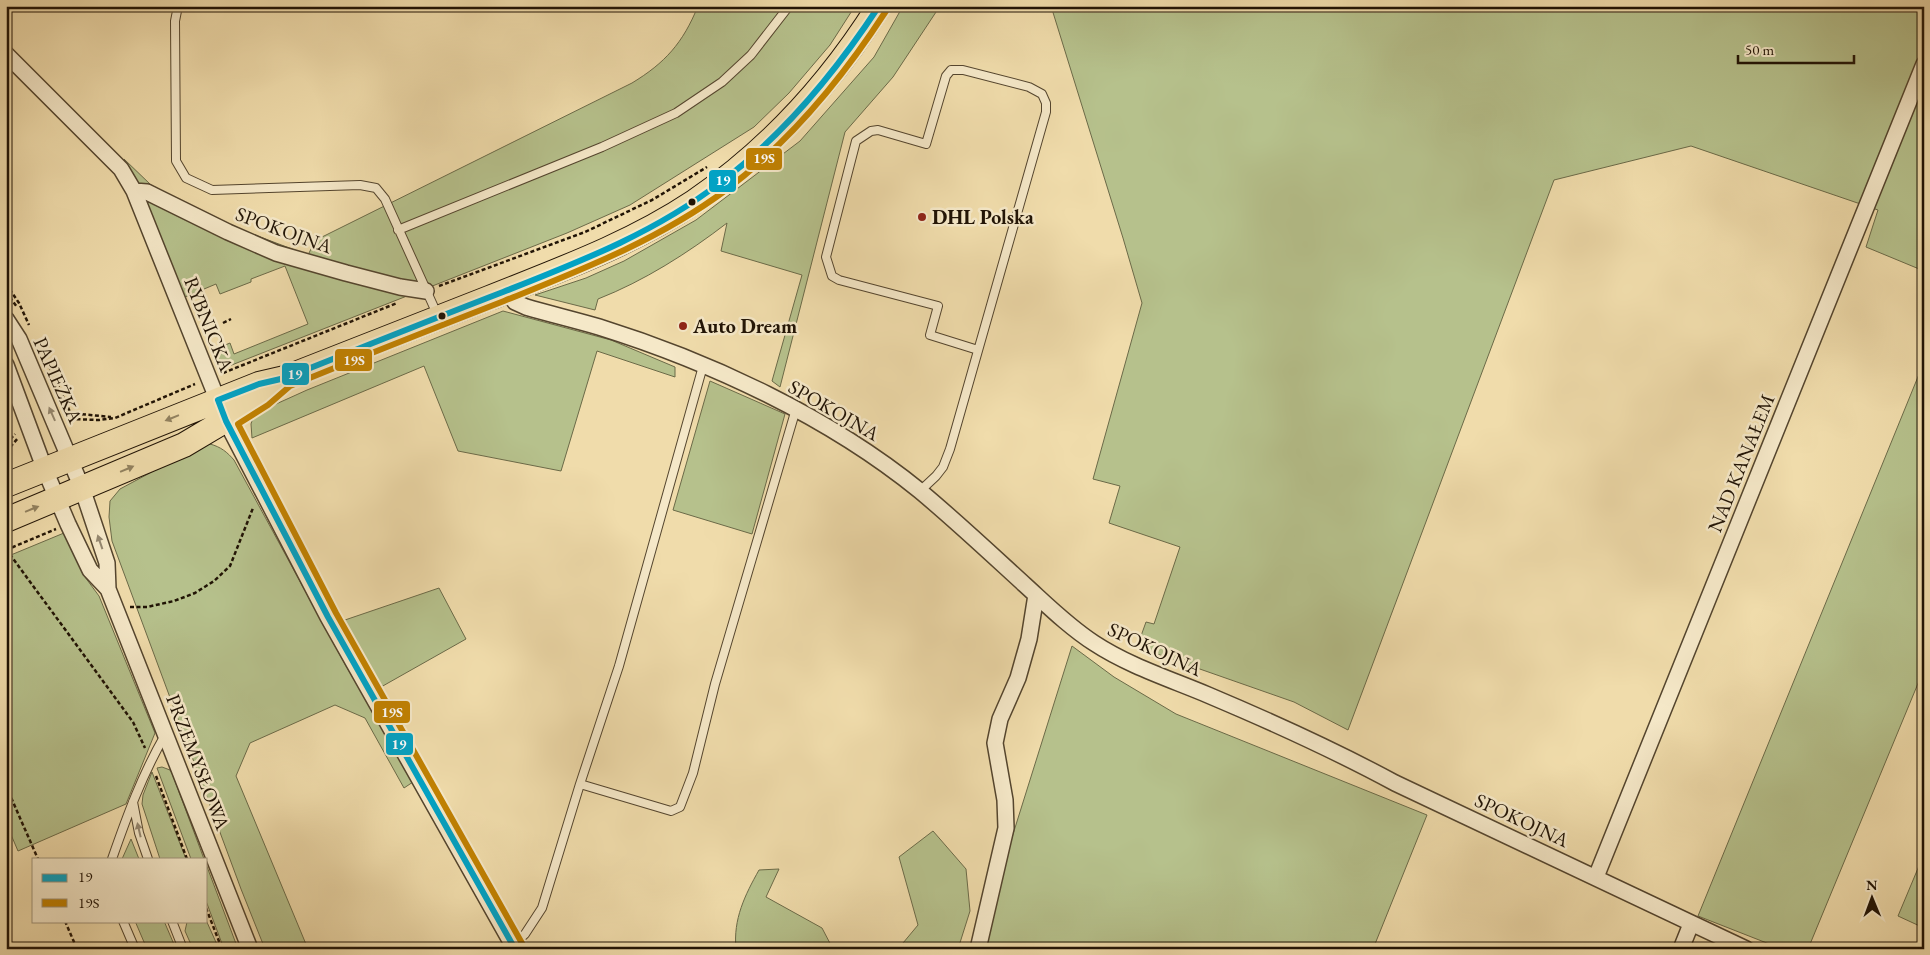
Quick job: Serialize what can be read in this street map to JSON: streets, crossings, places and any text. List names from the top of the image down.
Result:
{
  "streets": {
    "street": [
      "SPOKOJNA",
      "RYBNICKA",
      "PAPIEŻKA",
      "NAD KANAŁEM",
      "PRZEMYSŁOWA"
    ]
  },
  "crossings": [
    ["SPOKOJNA", "RYBNICKA"],
    ["SPOKOJNA", "NAD KANAŁEM"],
    ["PAPIEŻKA", "PRZEMYSŁOWA"]
  ],
  "places": ["DHL Polska", "Auto Dream"],
  "lines": ["transit line 19", "transit line 19S"],
  "legend": ["19", "19S"],
  "scale_bar": "50 m",
  "north": "top"
}
